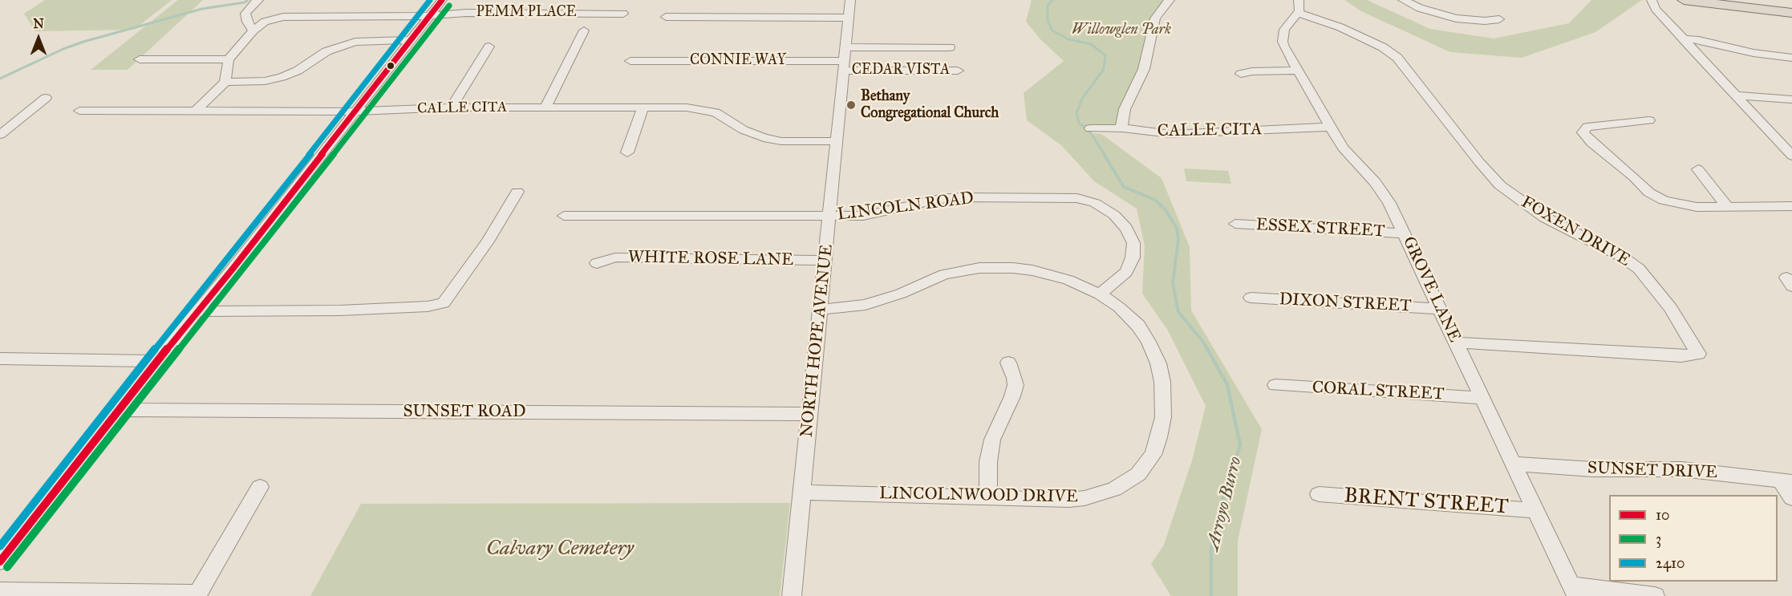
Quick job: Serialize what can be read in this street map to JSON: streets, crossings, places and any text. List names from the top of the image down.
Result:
{
  "streets": {
    "street": [
      "PEMM PLACE",
      "CONNIE WAY",
      "CEDAR VISTA",
      "CALLE CITA",
      "LINCOLN ROAD",
      "ESSEX STREET",
      "FOXEN DRIVE",
      "WHITE ROSE LANE",
      "GROVE LANE",
      "DIXON STREET",
      "NORTH HOPE AVENUE",
      "CORAL STREET",
      "SUNSET ROAD",
      "SUNSET DRIVE",
      "LINCOLNWOOD DRIVE",
      "BRENT STREET"
    ]
  },
  "crossings": [
    ["CONNIE WAY", "CEDAR VISTA"],
    ["CONNIE WAY", "NORTH HOPE AVENUE"],
    ["CEDAR VISTA", "NORTH HOPE AVENUE"],
    ["CALLE CITA", "GROVE LANE"],
    ["CALLE CITA", "NORTH HOPE AVENUE"],
    ["LINCOLN ROAD", "NORTH HOPE AVENUE"],
    ["LINCOLN ROAD", "LINCOLNWOOD DRIVE"],
    ["ESSEX STREET", "GROVE LANE"],
    ["FOXEN DRIVE", "GROVE LANE"],
    ["WHITE ROSE LANE", "NORTH HOPE AVENUE"],
    ["GROVE LANE", "DIXON STREET"],
    ["GROVE LANE", "CORAL STREET"],
    ["GROVE LANE", "SUNSET DRIVE"],
    ["GROVE LANE", "BRENT STREET"],
    ["NORTH HOPE AVENUE", "SUNSET ROAD"],
    ["NORTH HOPE AVENUE", "LINCOLNWOOD DRIVE"]
  ],
  "water": ["Arroyo Burro"],
  "parks": ["Willowglen Park", "Calvary Cemetery"],
  "places": ["Bethany Congregational Church"],
  "lines": ["transit line 10", "transit line 2410", "transit line 3"],
  "legend": ["10", "3", "2410"],
  "north": "top"
}
